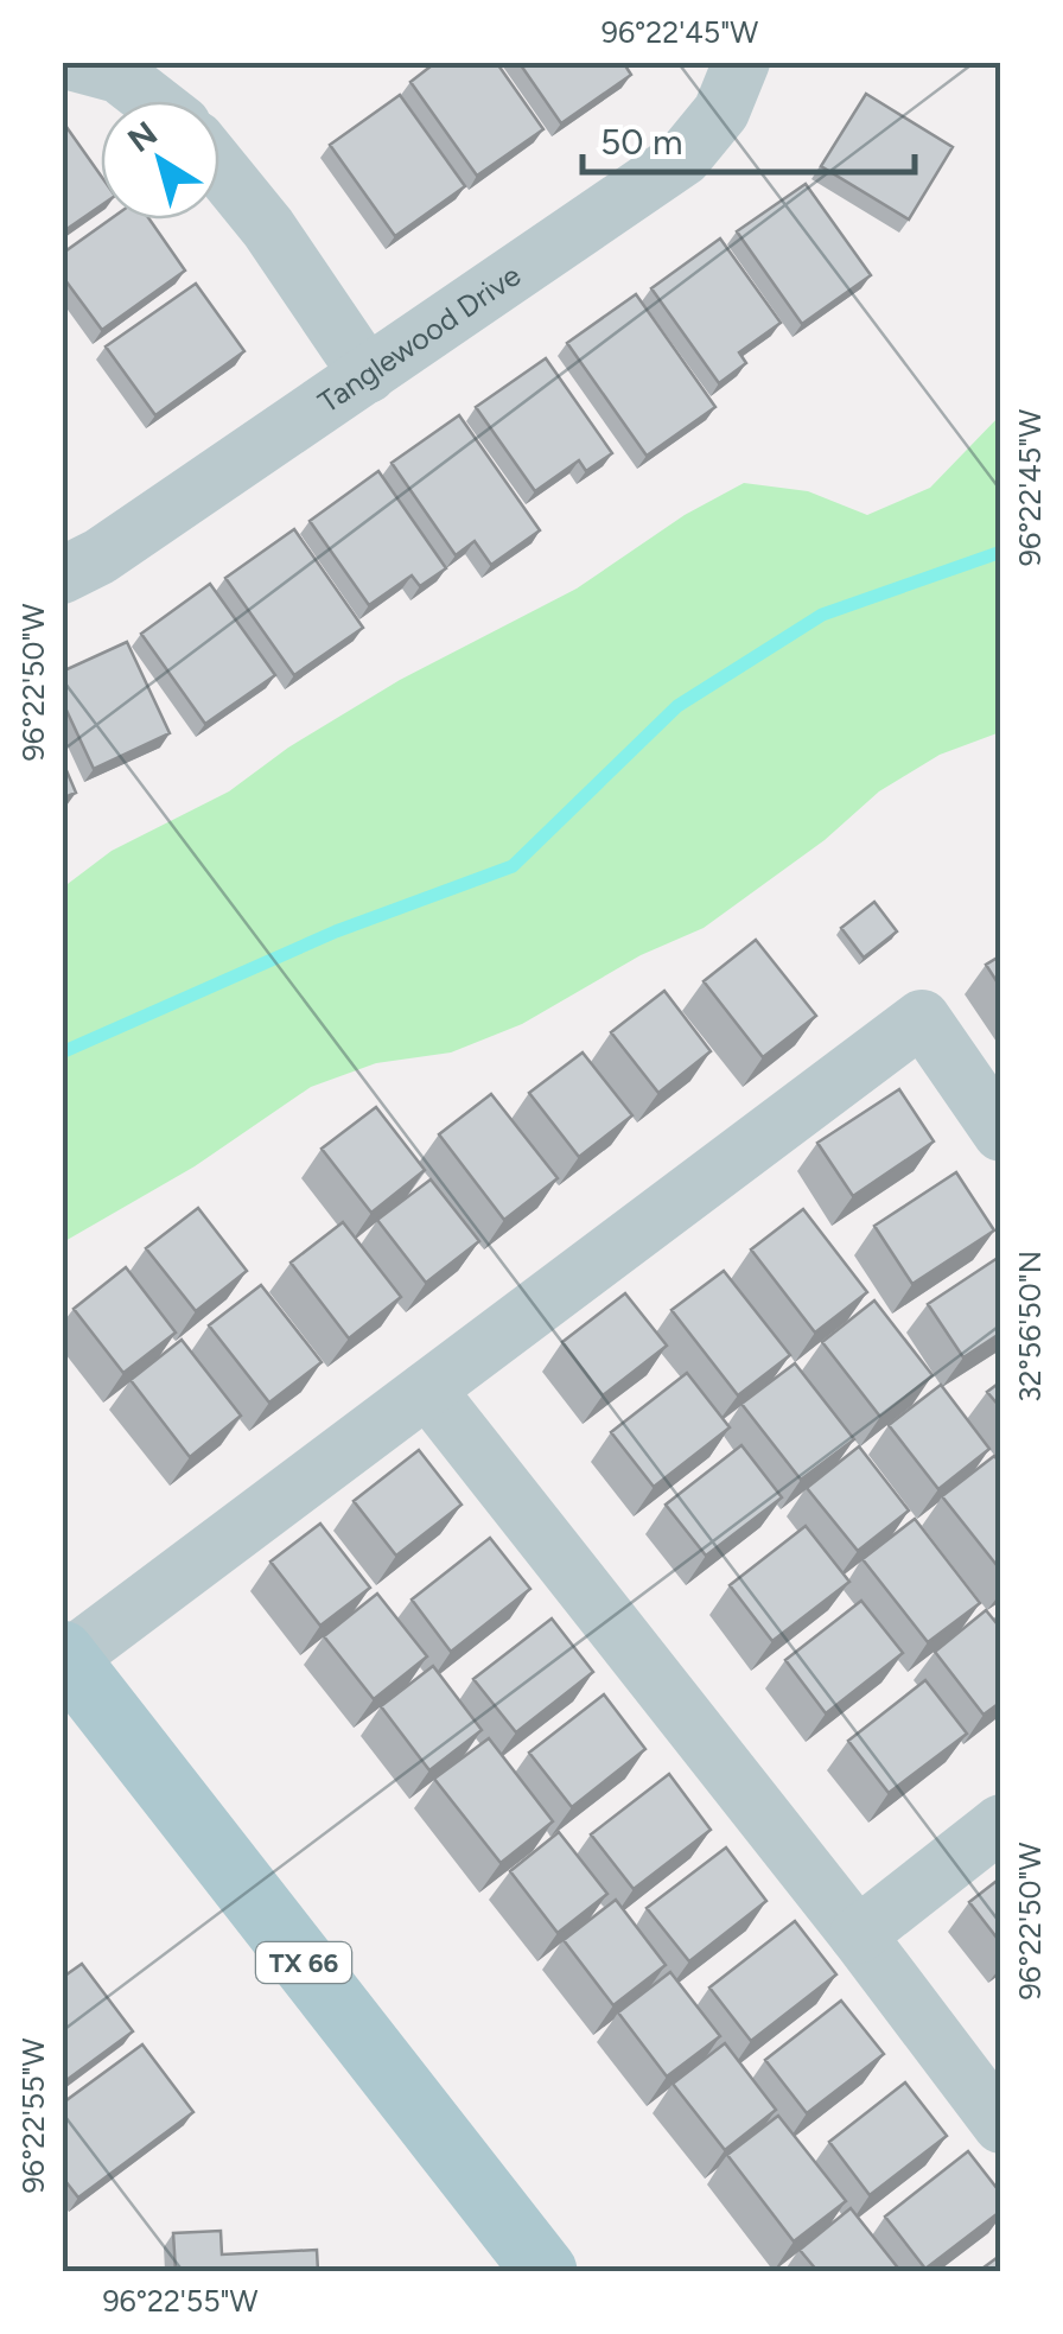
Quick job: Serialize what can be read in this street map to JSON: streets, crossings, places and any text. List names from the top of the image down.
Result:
{
  "streets": {
    "main road": ["TX 66"],
    "street": ["Tanglewood Drive"]
  },
  "scale_bar": "50 m",
  "north": "top left",
  "coordinates": [
    "96°22'45\"W",
    "96°22'50\"W",
    "32°56'50\"N",
    "96°22'55\"W"
  ]
}
